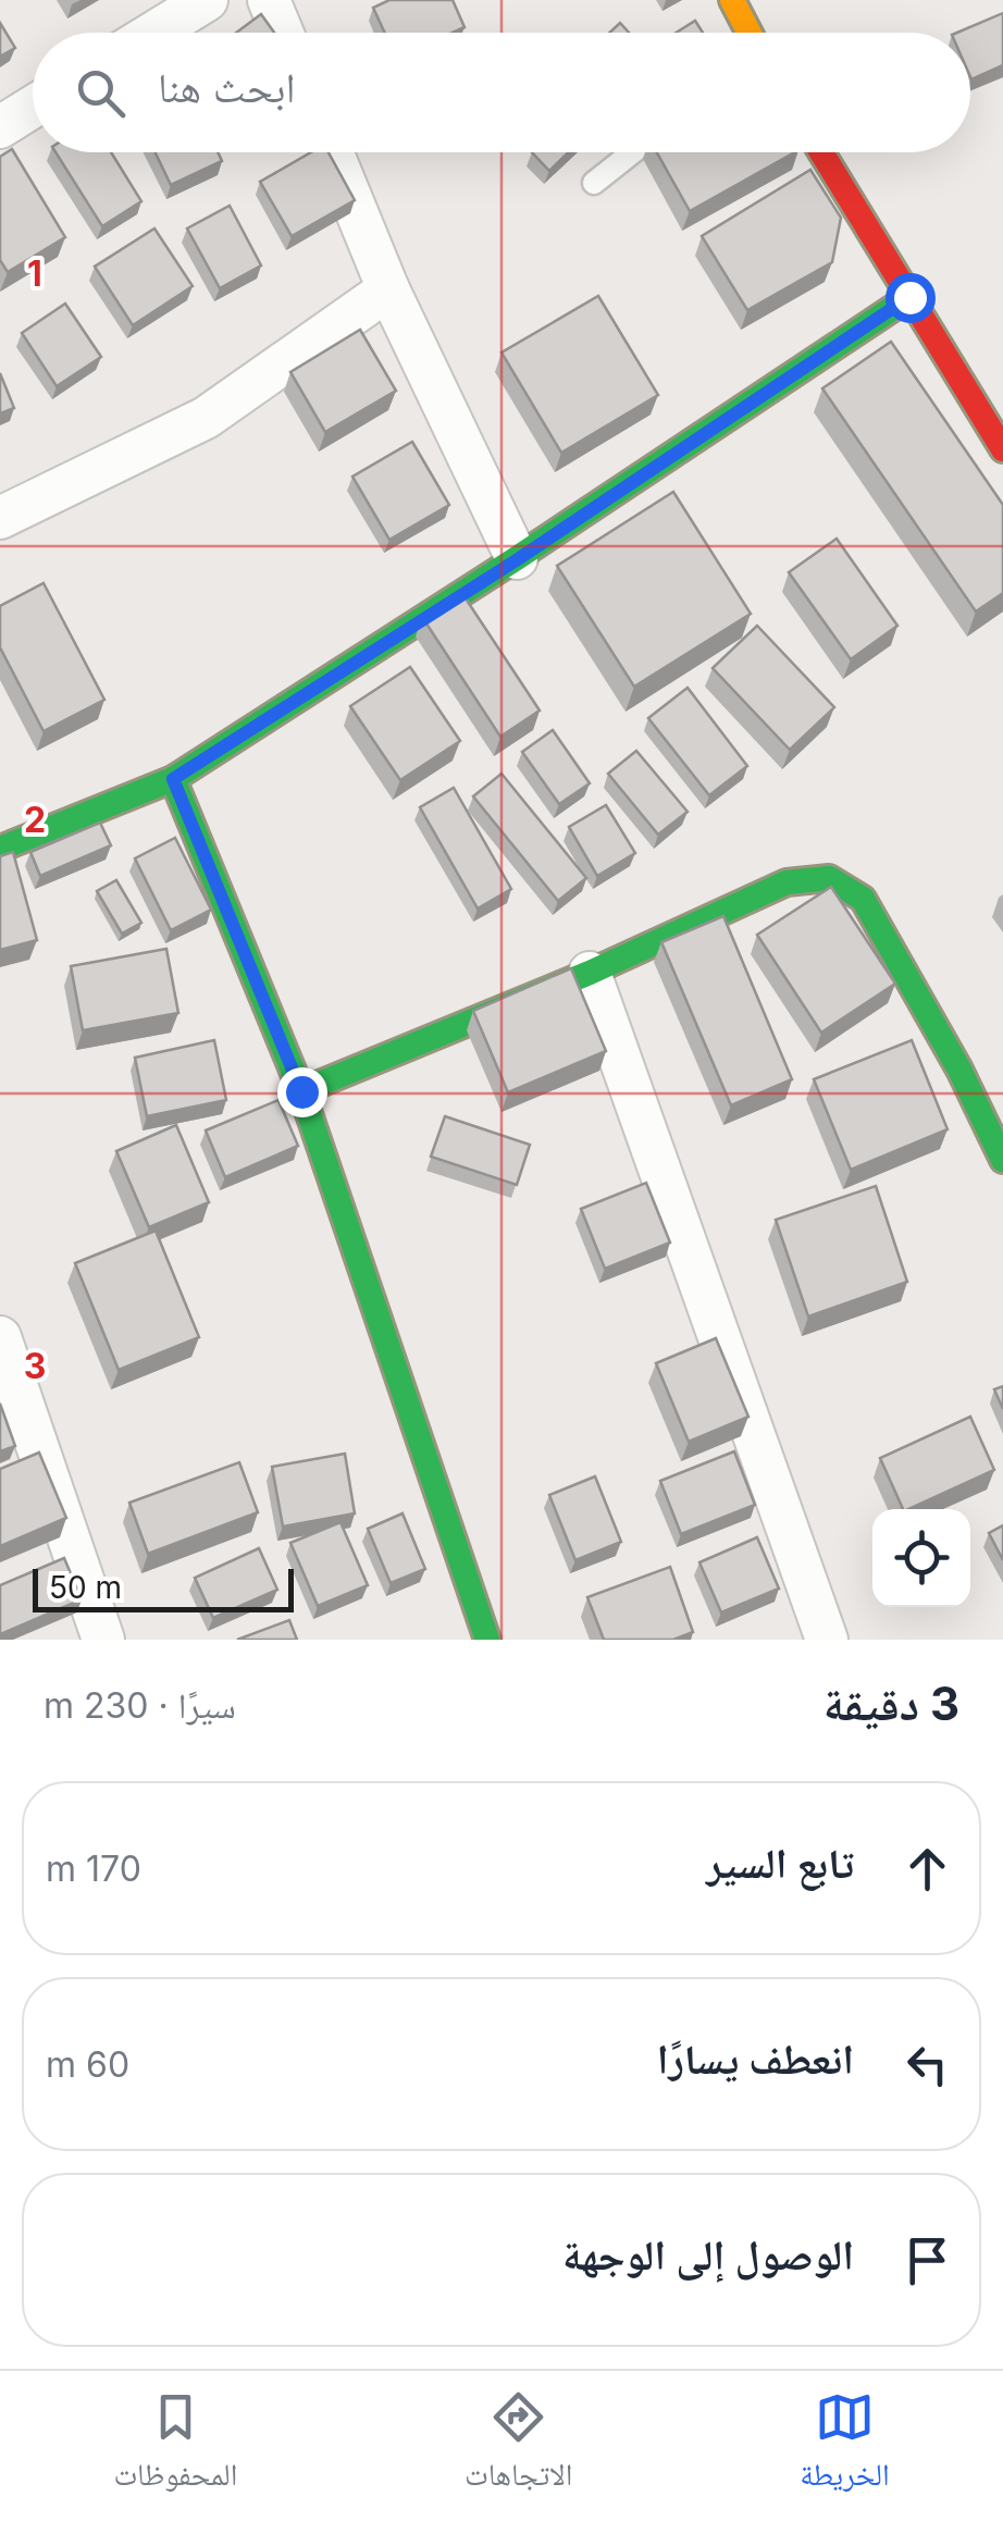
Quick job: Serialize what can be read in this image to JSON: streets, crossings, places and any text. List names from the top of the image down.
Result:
{
  "scale_bar": "50 m",
  "page": {
    "search": "ابحث هنا",
    "scale": "50 m",
    "heading": ["3 دقيقة", "سيرًا · 230 m"],
    "list": [
      ["تابع السير", "170 m"],
      ["انعطف يسارًا", "60 m"],
      "الوصول إلى الوجهة"
    ],
    "nav": ["الخريطة", "الاتجاهات", "المحفوظات"]
  },
  "grid": {
    "rows": ["1", "2", "3"]
  }
}
